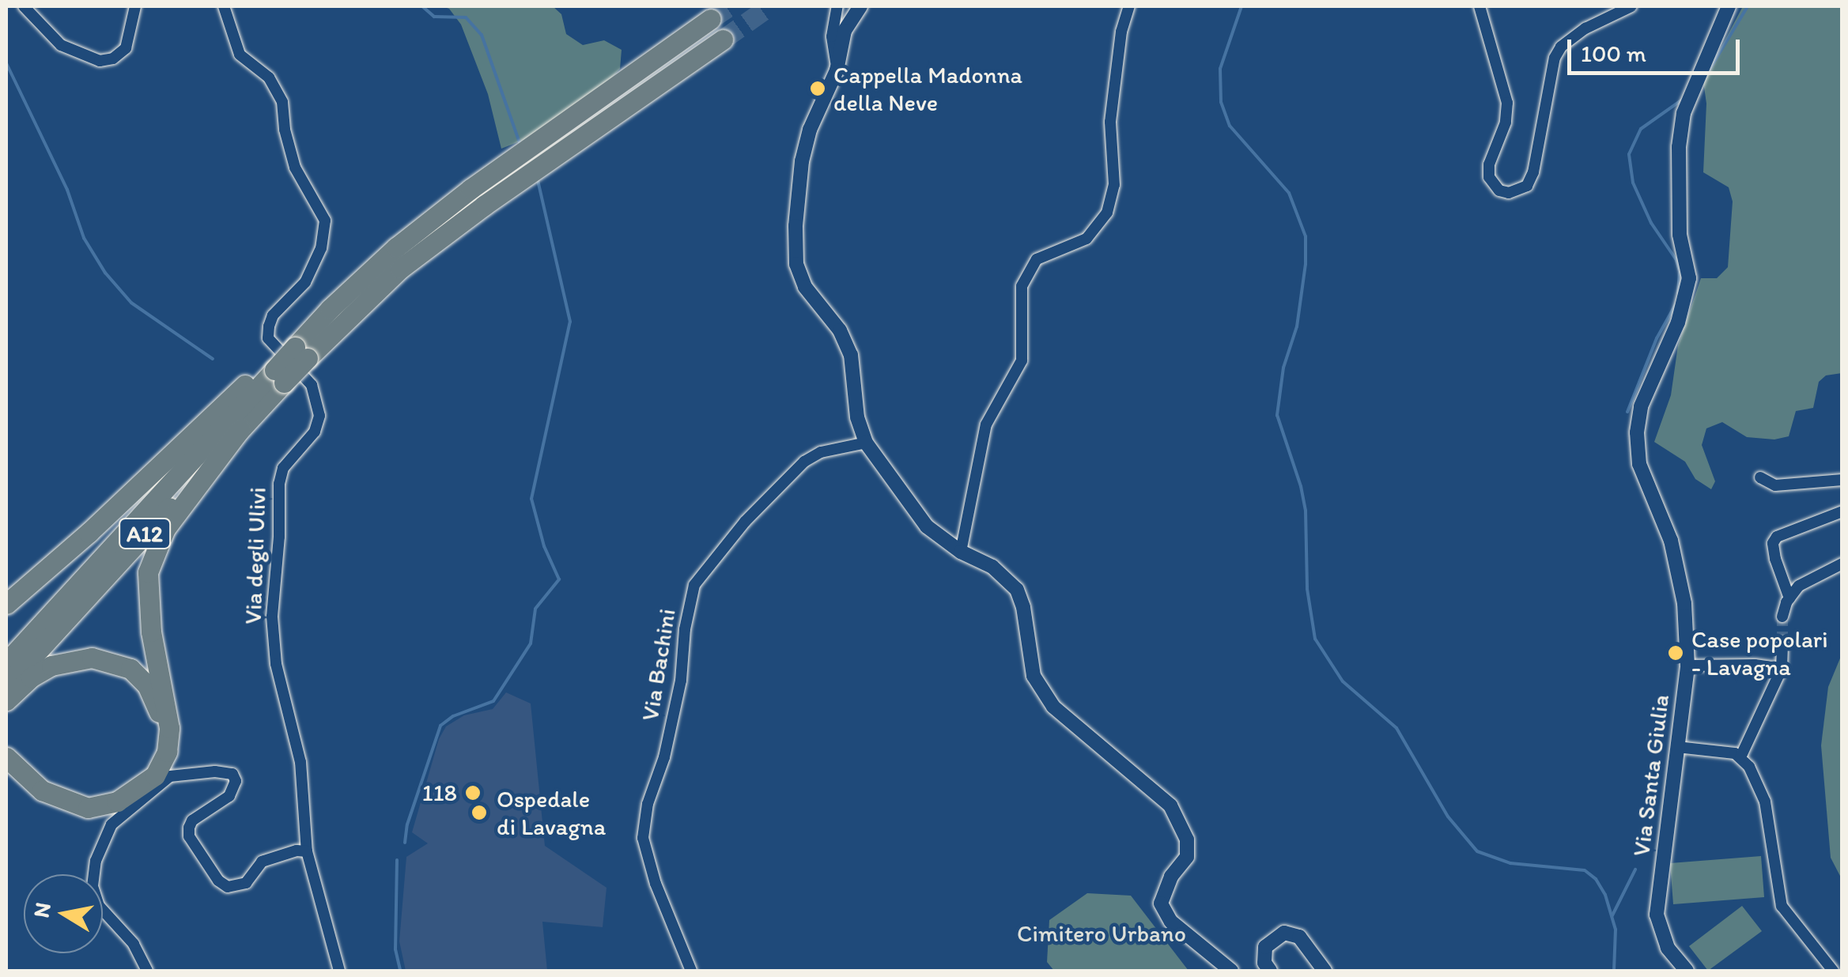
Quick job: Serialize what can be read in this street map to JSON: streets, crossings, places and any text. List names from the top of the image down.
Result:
{
  "streets": {
    "highway": ["A12"],
    "street": ["Via degli Ulivi", "Via Bachini", "Via Santa Giulia"]
  },
  "parks": ["Cimitero Urbano"],
  "places": [
    "Cappella Madonna della Neve",
    "Case popolari - Lavagna",
    "118",
    "Ospedale di Lavagna"
  ],
  "scale_bar": "100 m",
  "north": "left"
}
